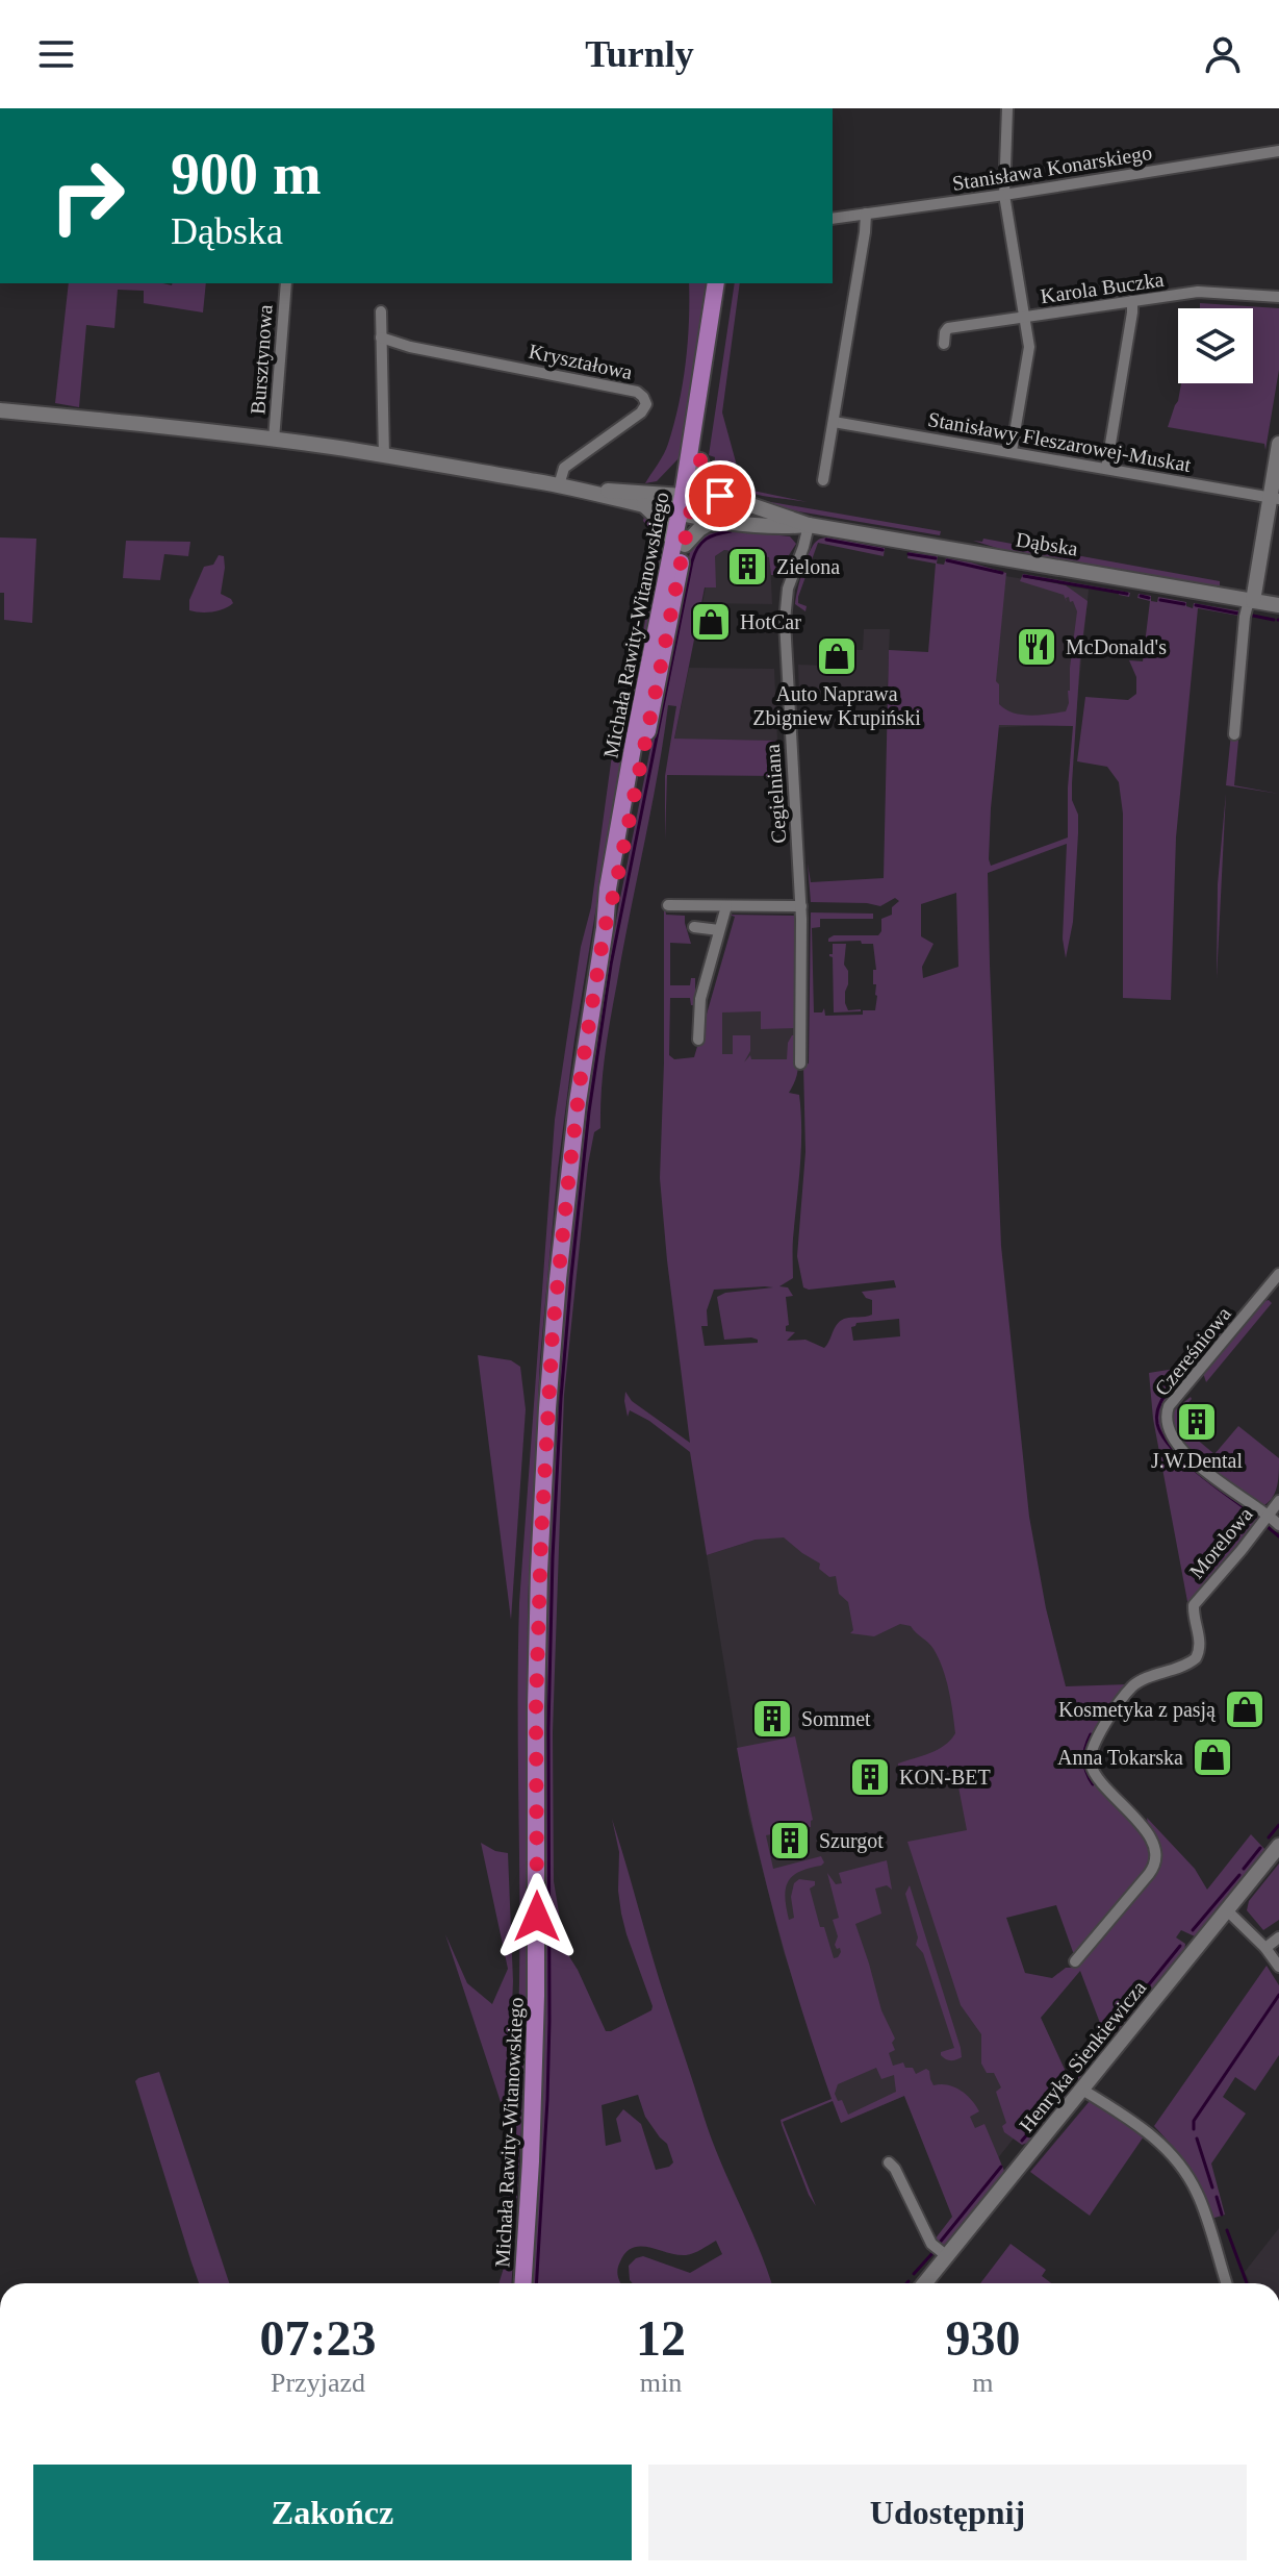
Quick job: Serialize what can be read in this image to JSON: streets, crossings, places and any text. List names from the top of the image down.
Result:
{
  "streets": {
    "main road": ["Michała Rawity-Witanowskiego"],
    "street": [
      "Stanisława Konarskiego",
      "Karola Buczka",
      "Bursztynowa",
      "Kryształowa",
      "Stanisławy Fleszarowej-Muskat",
      "Dąbska",
      "Cegielniana",
      "Czereśniowa",
      "Morelowa",
      "Henryka Sienkiewicza"
    ]
  },
  "crossings": [
    ["Bursztynowa", "Dąbska"],
    ["Kryształowa", "Dąbska"],
    ["Dąbska", "Michała Rawity-Witanowskiego"],
    ["Dąbska", "Cegielniana"],
    ["Czereśniowa", "Morelowa"]
  ],
  "places": {
    "building": [
      "Zielona",
      "J.W.Dental",
      "Sommet",
      "KON-BET",
      "Szurgot"
    ],
    "shop": [
      "HotCar",
      "Auto Naprawa Zbigniew Krupiński",
      "Kosmetyka z pasją",
      "Anna Tokarska"
    ],
    "restaurant": ["McDonald's"]
  },
  "page": {
    "header": "Turnly",
    "turn": ["900 m", "Dąbska"],
    "eta": [
      "07:23",
      "Przyjazd",
      "12",
      "min",
      "930",
      "m"
    ],
    "buttons": ["Zakończ", "Udostępnij"]
  }
}
